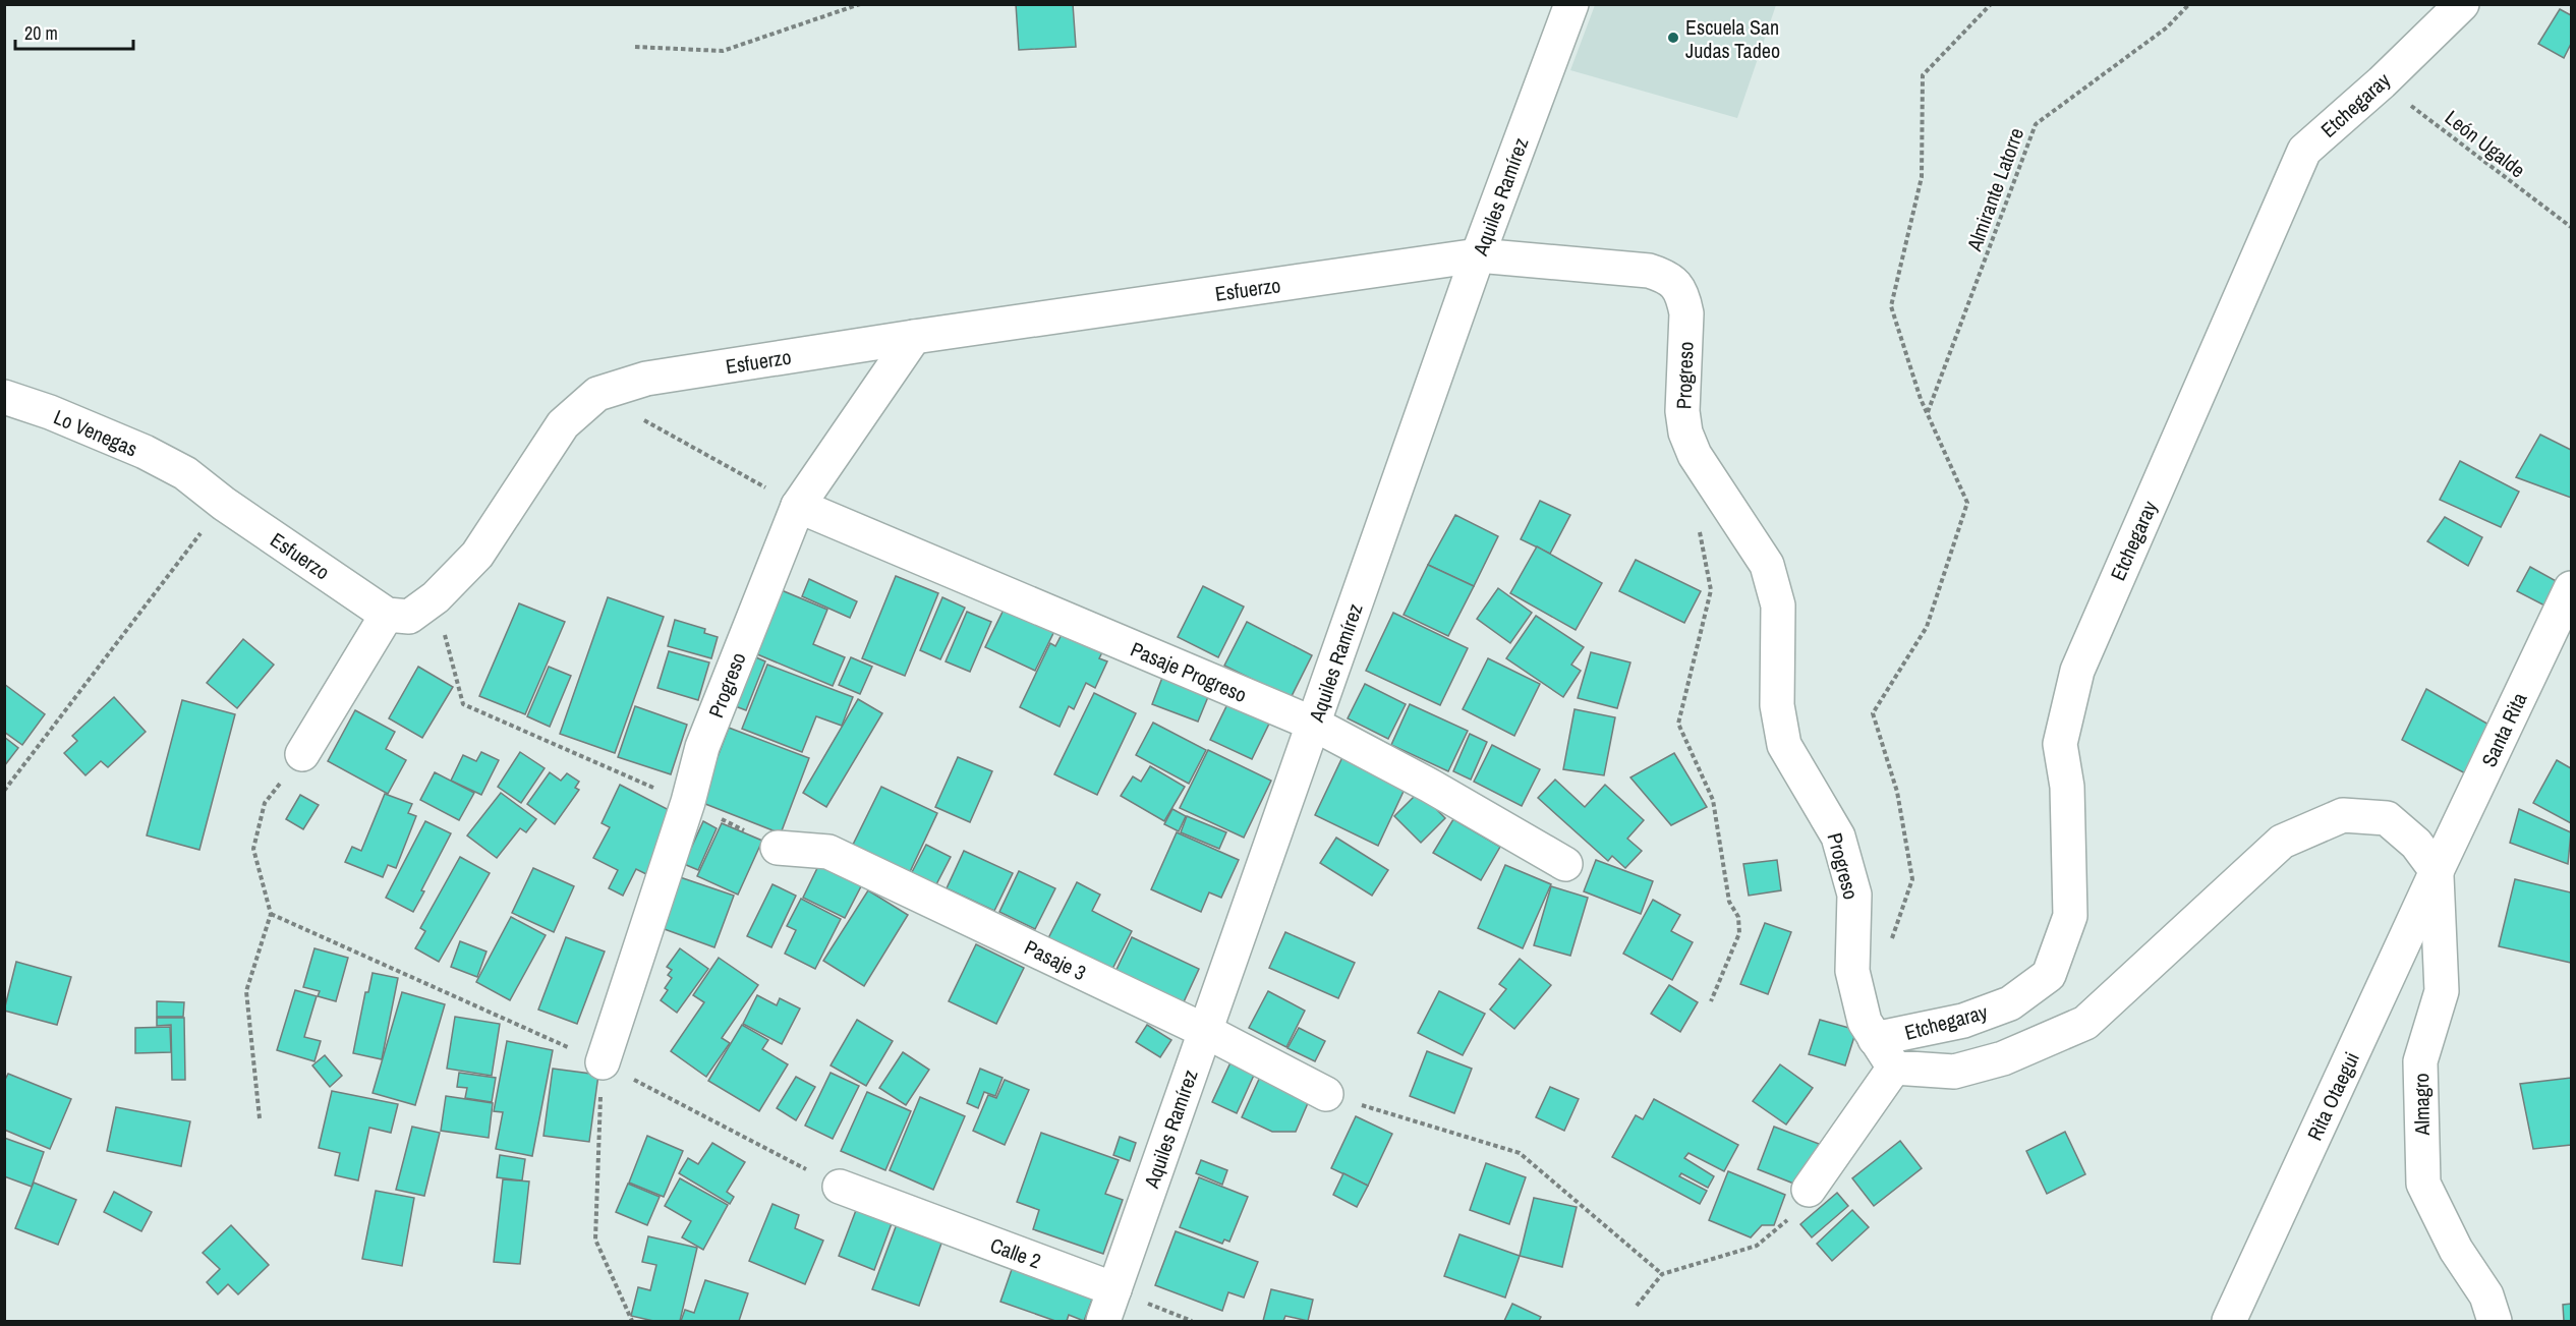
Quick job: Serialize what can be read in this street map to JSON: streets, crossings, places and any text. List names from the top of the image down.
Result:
{
  "streets": {
    "street": [
      "Etchegaray",
      "Aquiles Ramírez",
      "Esfuerzo",
      "Progreso",
      "Lo Venegas",
      "Pasaje Progreso",
      "Santa Rita",
      "Pasaje 3",
      "Rita Otaegui",
      "Almagro",
      "Calle 2"
    ],
    "path": ["León Ugalde", "Almirante Latorre"]
  },
  "crossings": [
    ["Etchegaray", "León Ugalde"],
    ["Etchegaray", "Progreso"],
    ["Aquiles Ramírez", "Esfuerzo"],
    ["Aquiles Ramírez", "Progreso"],
    ["Aquiles Ramírez", "Pasaje Progreso"],
    ["Aquiles Ramírez", "Pasaje 3"],
    ["Aquiles Ramírez", "Calle 2"],
    ["Esfuerzo", "Progreso"],
    ["Esfuerzo", "Lo Venegas"],
    ["Progreso", "Pasaje Progreso"],
    ["Santa Rita", "Rita Otaegui"],
    ["Santa Rita", "Almagro"],
    ["Rita Otaegui", "Almagro"]
  ],
  "places": ["Escuela San Judas Tadeo"],
  "scale_bar": "20 m"
}
